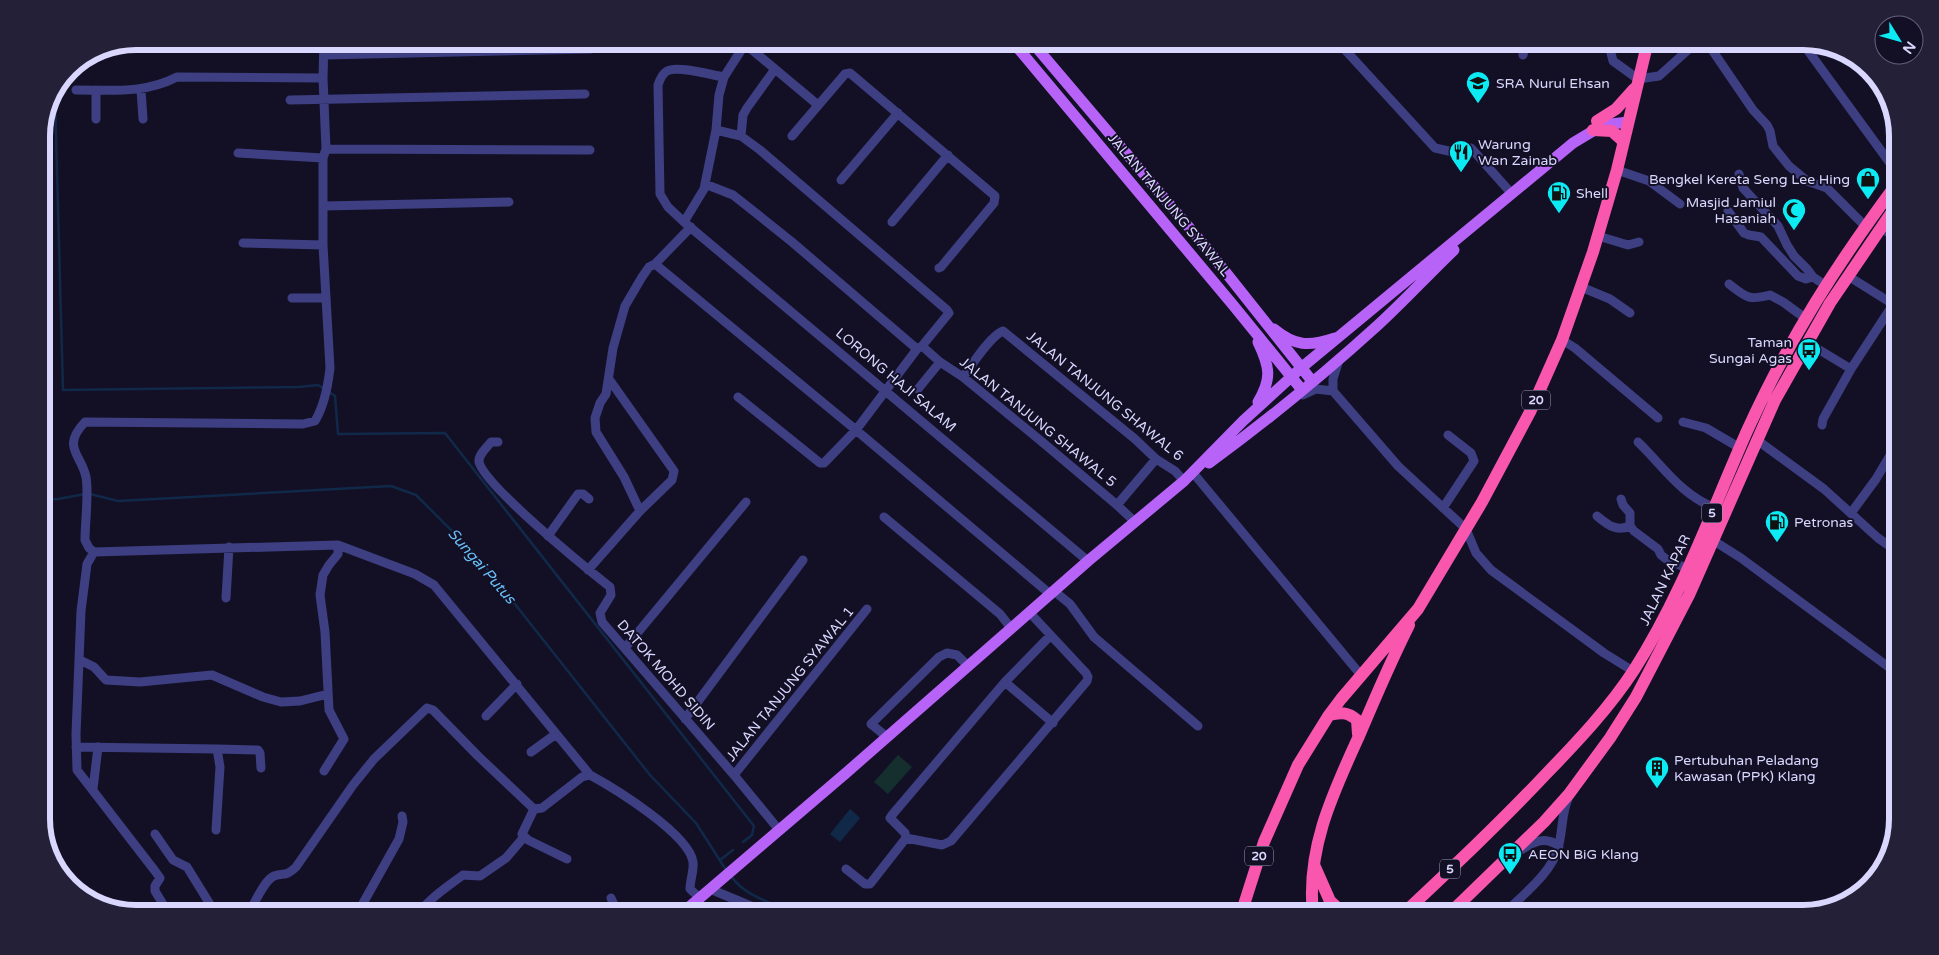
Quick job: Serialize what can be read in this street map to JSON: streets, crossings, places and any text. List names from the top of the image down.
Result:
{
  "streets": {
    "highway": ["20", "5", "JALAN KAPAR"],
    "main road": ["JALAN TANJUNG SYAWAL"],
    "street": [
      "LORONG HAJI SALAM",
      "JALAN TANJUNG SHAWAL 6",
      "JALAN TANJUNG SHAWAL 5",
      "DATOK MOHD SIDIN",
      "JALAN TANJUNG SYAWAL 1"
    ]
  },
  "crossings": [
    ["JALAN TANJUNG SHAWAL 6", "JALAN TANJUNG SHAWAL 5"],
    ["DATOK MOHD SIDIN", "JALAN TANJUNG SYAWAL 1"]
  ],
  "water": ["Sungai Putus"],
  "places": {
    "school or university": ["SRA Nurul Ehsan"],
    "restaurant": ["Warung Wan Zainab"],
    "shop": ["Bengkel Kereta Seng Lee Hing"],
    "fuel station": ["Shell", "Petronas"],
    "mosque": ["Masjid Jamiul Hasaniah"],
    "bus stop": ["Taman Sungai Agas", "AEON BiG Klang"],
    "building": ["Pertubuhan Peladang Kawasan (PPK) Klang"]
  },
  "north": "bottom right"
}
